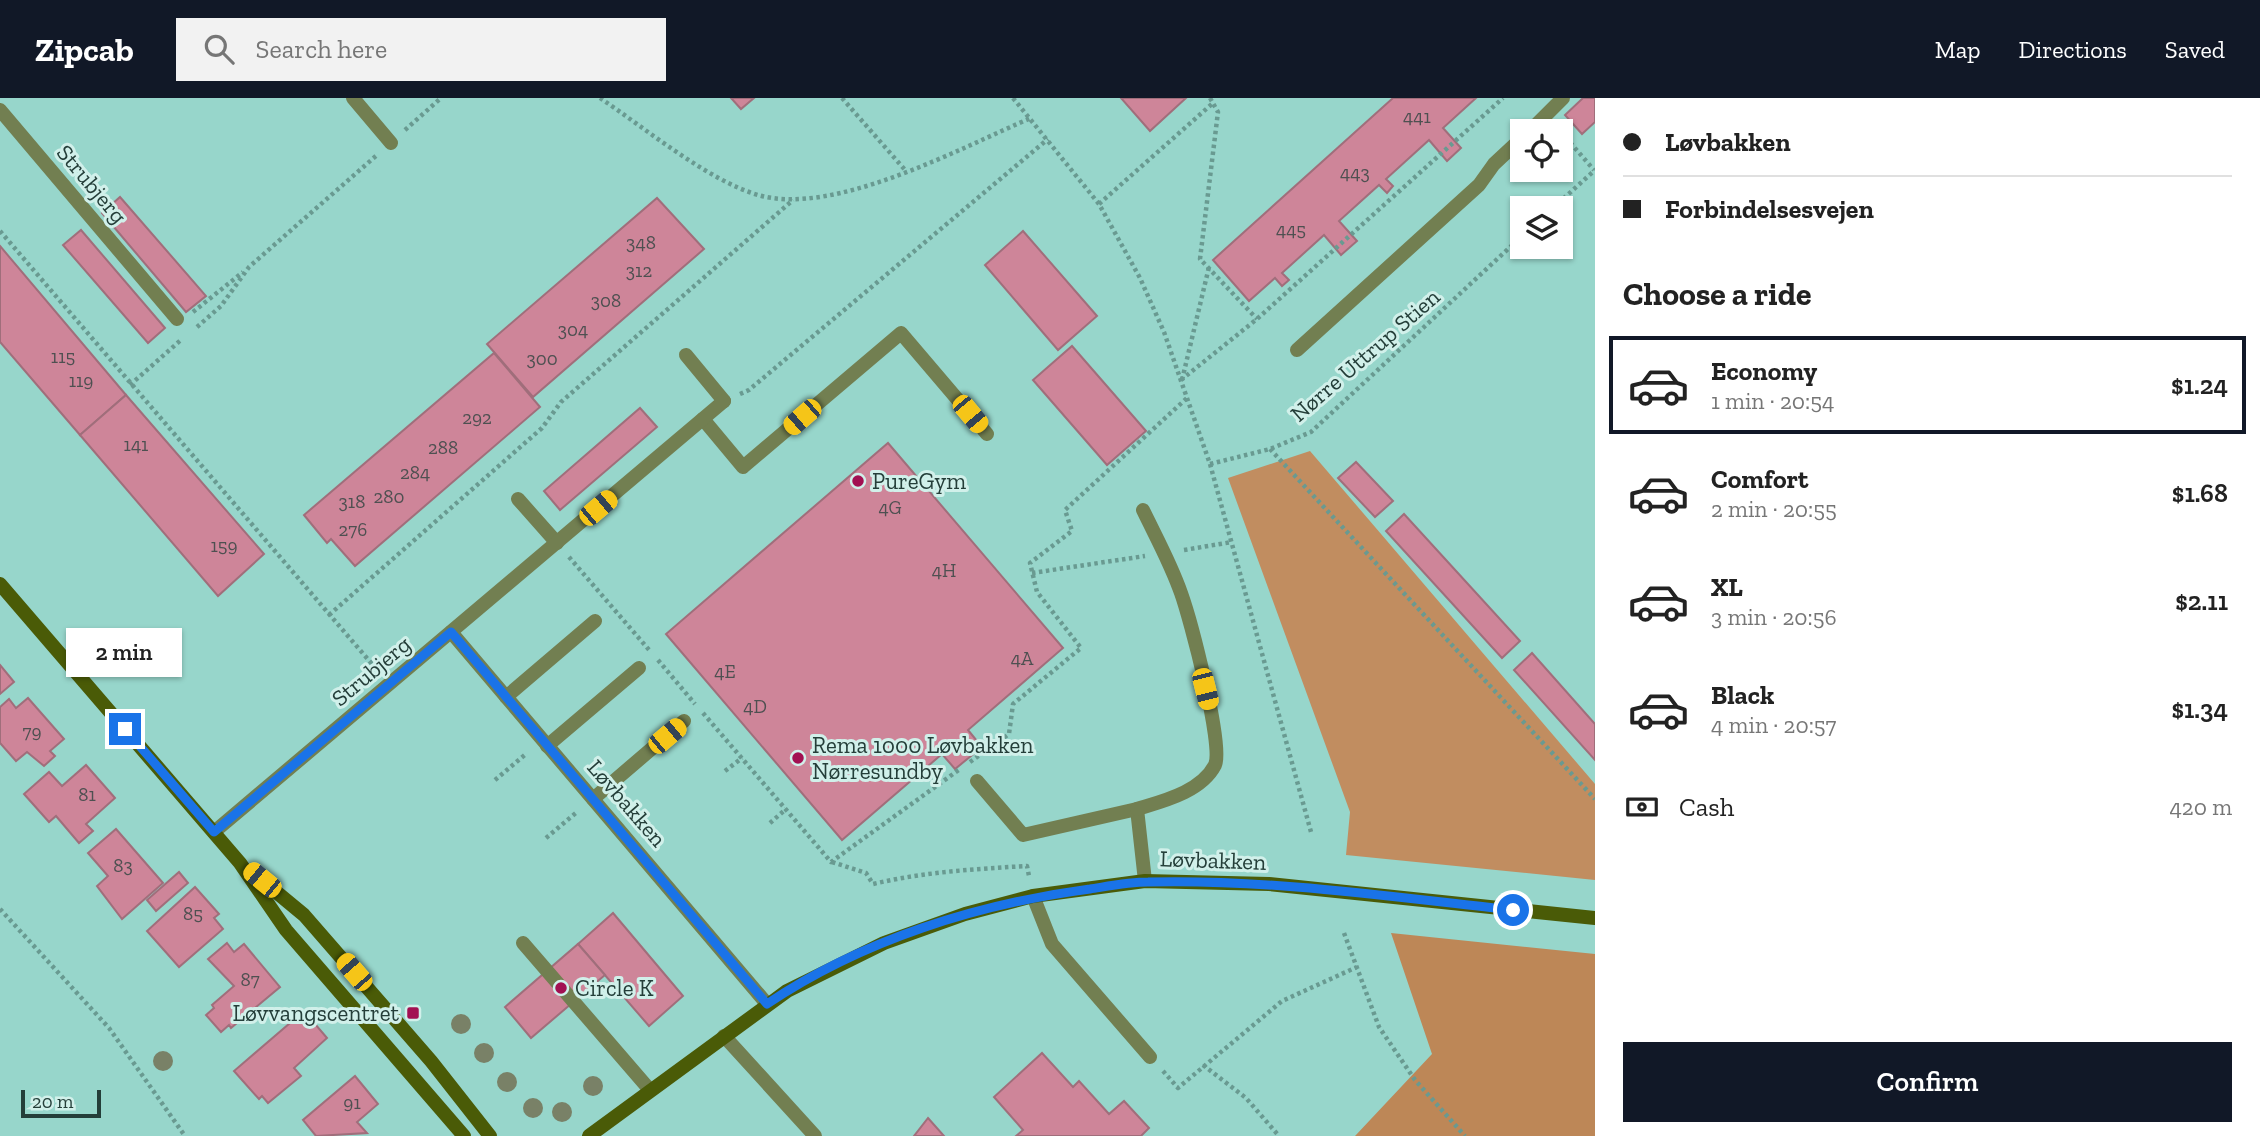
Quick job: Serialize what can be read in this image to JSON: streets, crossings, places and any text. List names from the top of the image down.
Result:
{
  "streets": {
    "street": ["Strubjerg", "Løvbakken"],
    "path": ["Nørre Uttrup Stien"]
  },
  "crossings": [
    ["Strubjerg", "Løvbakken"]
  ],
  "places": {
    "other": ["PureGym", "Rema 1000 Løvbakken Nørresundby", "Circle K"],
    "transit": ["Løvvangscentret"]
  },
  "house_numbers": [
    "441",
    "443",
    "445",
    "348",
    "312",
    "308",
    "304",
    "115",
    "300",
    "119",
    "292",
    "141",
    "288",
    "284",
    "280",
    "318",
    "4G",
    "276",
    "159",
    "4H",
    "4A",
    "4E",
    "4D",
    "79",
    "81",
    "83",
    "85",
    "87",
    "91"
  ],
  "scale_bar": "20 m",
  "page": {
    "header": "Zipcab",
    "search": "Search here",
    "nav": ["Map", "Directions", "Saved"],
    "banner": ["Løvbakken", "Forbindelsesvejen"],
    "heading": "Choose a ride",
    "list": [
      {
        "name": "Economy",
        "note": "1 min · 20:54",
        "value": "$1.24"
      },
      {
        "name": "Comfort",
        "note": "2 min · 20:55",
        "value": "$1.68"
      },
      {
        "name": "XL",
        "note": "3 min · 20:56",
        "value": "$2.11"
      },
      {
        "name": "Black",
        "note": "4 min · 20:57",
        "value": "$1.34"
      }
    ],
    "bubble": "2 min",
    "pay": ["Cash", "420 m"],
    "buttons": "Confirm",
    "scale": "20 m"
  }
}
